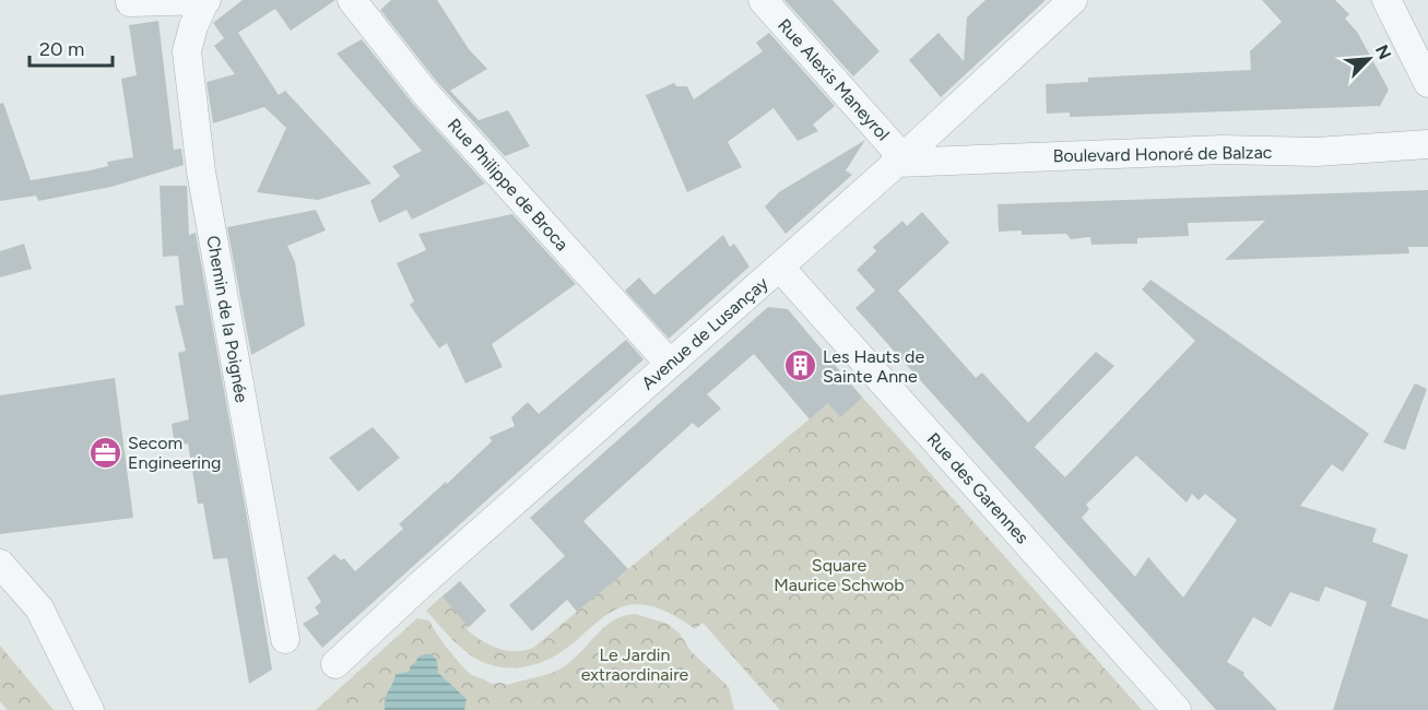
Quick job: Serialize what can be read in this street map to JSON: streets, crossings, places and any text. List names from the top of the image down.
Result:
{
  "streets": {
    "street": [
      "Rue Alexis Maneyrol",
      "Boulevard Honoré de Balzac",
      "Rue Philippe de Broca",
      "Chemin de la Poignée",
      "Avenue de Lusançay",
      "Rue des Garennes"
    ]
  },
  "crossings": [
    ["Rue Alexis Maneyrol", "Boulevard Honoré de Balzac"],
    ["Rue Alexis Maneyrol", "Avenue de Lusançay"],
    ["Boulevard Honoré de Balzac", "Avenue de Lusançay"],
    ["Rue Philippe de Broca", "Avenue de Lusançay"],
    ["Avenue de Lusançay", "Rue des Garennes"]
  ],
  "parks": ["Square Maurice Schwob", "Le Jardin extraordinaire"],
  "places": {
    "building": ["Les Hauts de Sainte Anne"],
    "office": ["Secom Engineering"]
  },
  "scale_bar": "20 m",
  "north": "top right"
}
